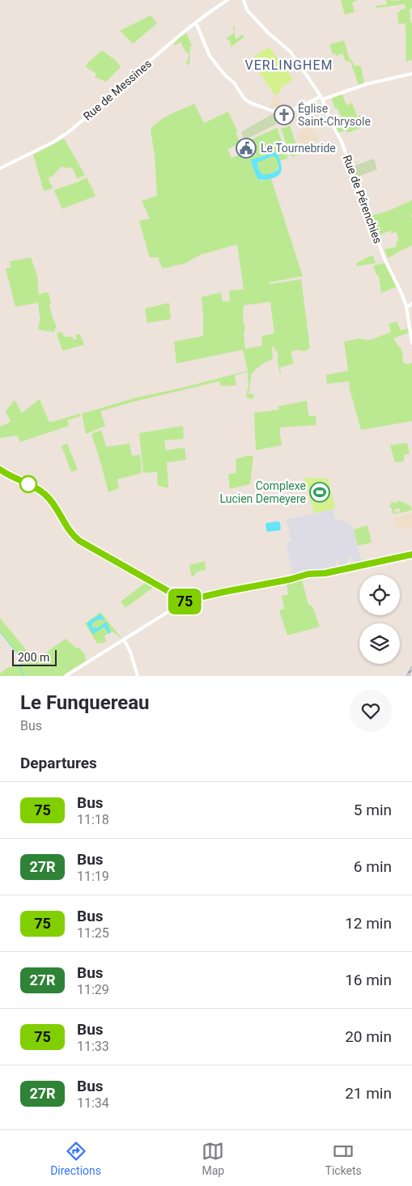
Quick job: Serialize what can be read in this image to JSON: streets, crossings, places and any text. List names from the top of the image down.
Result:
{
  "streets": {
    "street": ["Rue de Messines", "Rue de Pérenchies"]
  },
  "districts": ["VERLINGHEM"],
  "places": {
    "church": ["Église Saint-Chrysole"],
    "public building": ["Le Tournebride"],
    "sports": ["Complexe Lucien Demeyere"]
  },
  "lines": ["bus line 75"],
  "scale_bar": "200 m",
  "page": {
    "on_map": "75",
    "scale": "200 m",
    "heading": [
      ["Le Funquereau", "Bus"],
      "Departures"
    ],
    "list": [
      {
        "mark": "75",
        "name": "Bus",
        "note": "11:18",
        "value": "5 min"
      },
      {
        "mark": "27R",
        "name": "Bus",
        "note": "11:19",
        "value": "6 min"
      },
      {
        "mark": "75",
        "name": "Bus",
        "note": "11:25",
        "value": "12 min"
      },
      {
        "mark": "27R",
        "name": "Bus",
        "note": "11:29",
        "value": "16 min"
      },
      {
        "mark": "75",
        "name": "Bus",
        "note": "11:33",
        "value": "20 min"
      },
      {
        "mark": "27R",
        "name": "Bus",
        "note": "11:34",
        "value": "21 min"
      }
    ],
    "tabs": ["Directions", "Map", "Tickets"]
  }
}
